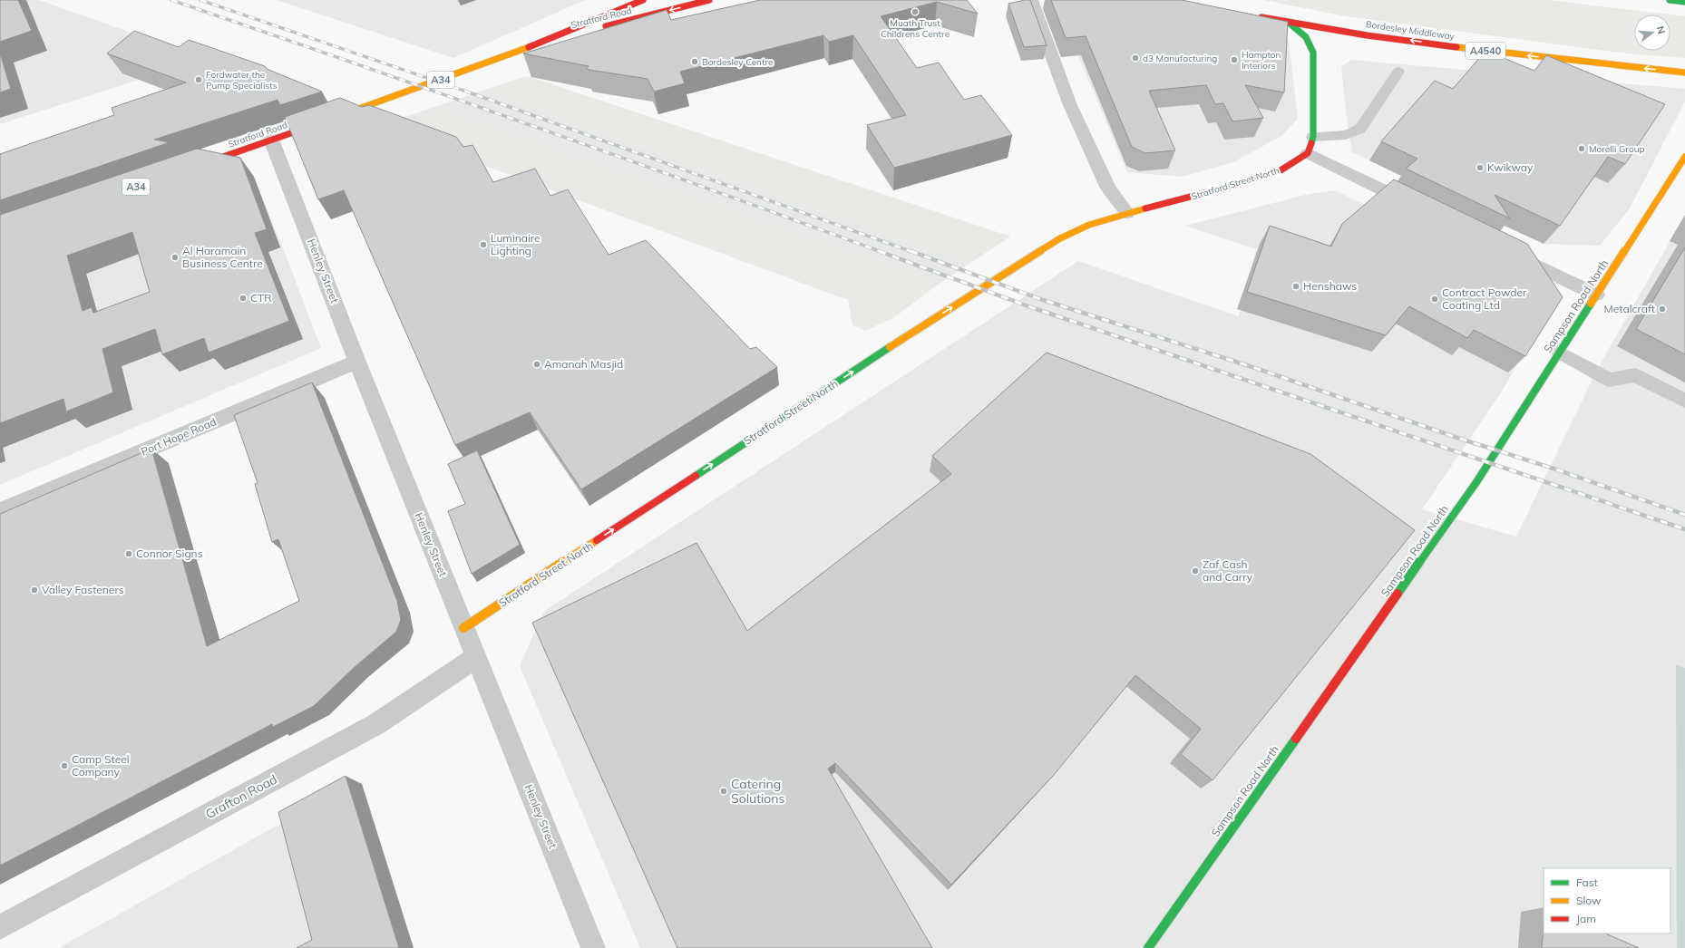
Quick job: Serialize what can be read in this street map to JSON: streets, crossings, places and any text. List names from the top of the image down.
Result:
{
  "streets": {
    "main road": [
      "Stratford Road",
      "Bordesley Middleway",
      "A4540",
      "A34",
      "Stratford Street North",
      "Sampson Road North"
    ],
    "street": ["Henley Street", "Port Hope Road", "Grafton Road"]
  },
  "crossings": [
    ["Stratford Road", "Henley Street"],
    ["Stratford Street North", "Henley Street"],
    ["Henley Street", "Port Hope Road"],
    ["Henley Street", "Grafton Road"]
  ],
  "one_way": ["Bordesley Middleway", "Stratford Street North"],
  "places": [
    "Muath Trust Childrens Centre",
    "d3 Manufacturing",
    "Hampton Interiors",
    "Bordesley Centre",
    "Fordwater the Pump Specialists",
    "Morelli Group",
    "Kwikway",
    "Luminaire Lighting",
    "Al Haramain Business Centre",
    "Henshaws",
    "CTR",
    "Contract Powder Coating Ltd",
    "Metalcraft",
    "Amanah Masjid",
    "Connor Signs",
    "Zaf Cash and Carry",
    "Valley Fasteners",
    "Camp Steel Company",
    "Catering Solutions"
  ],
  "legend": ["Fast", "Slow", "Jam"],
  "north": "right"
}
